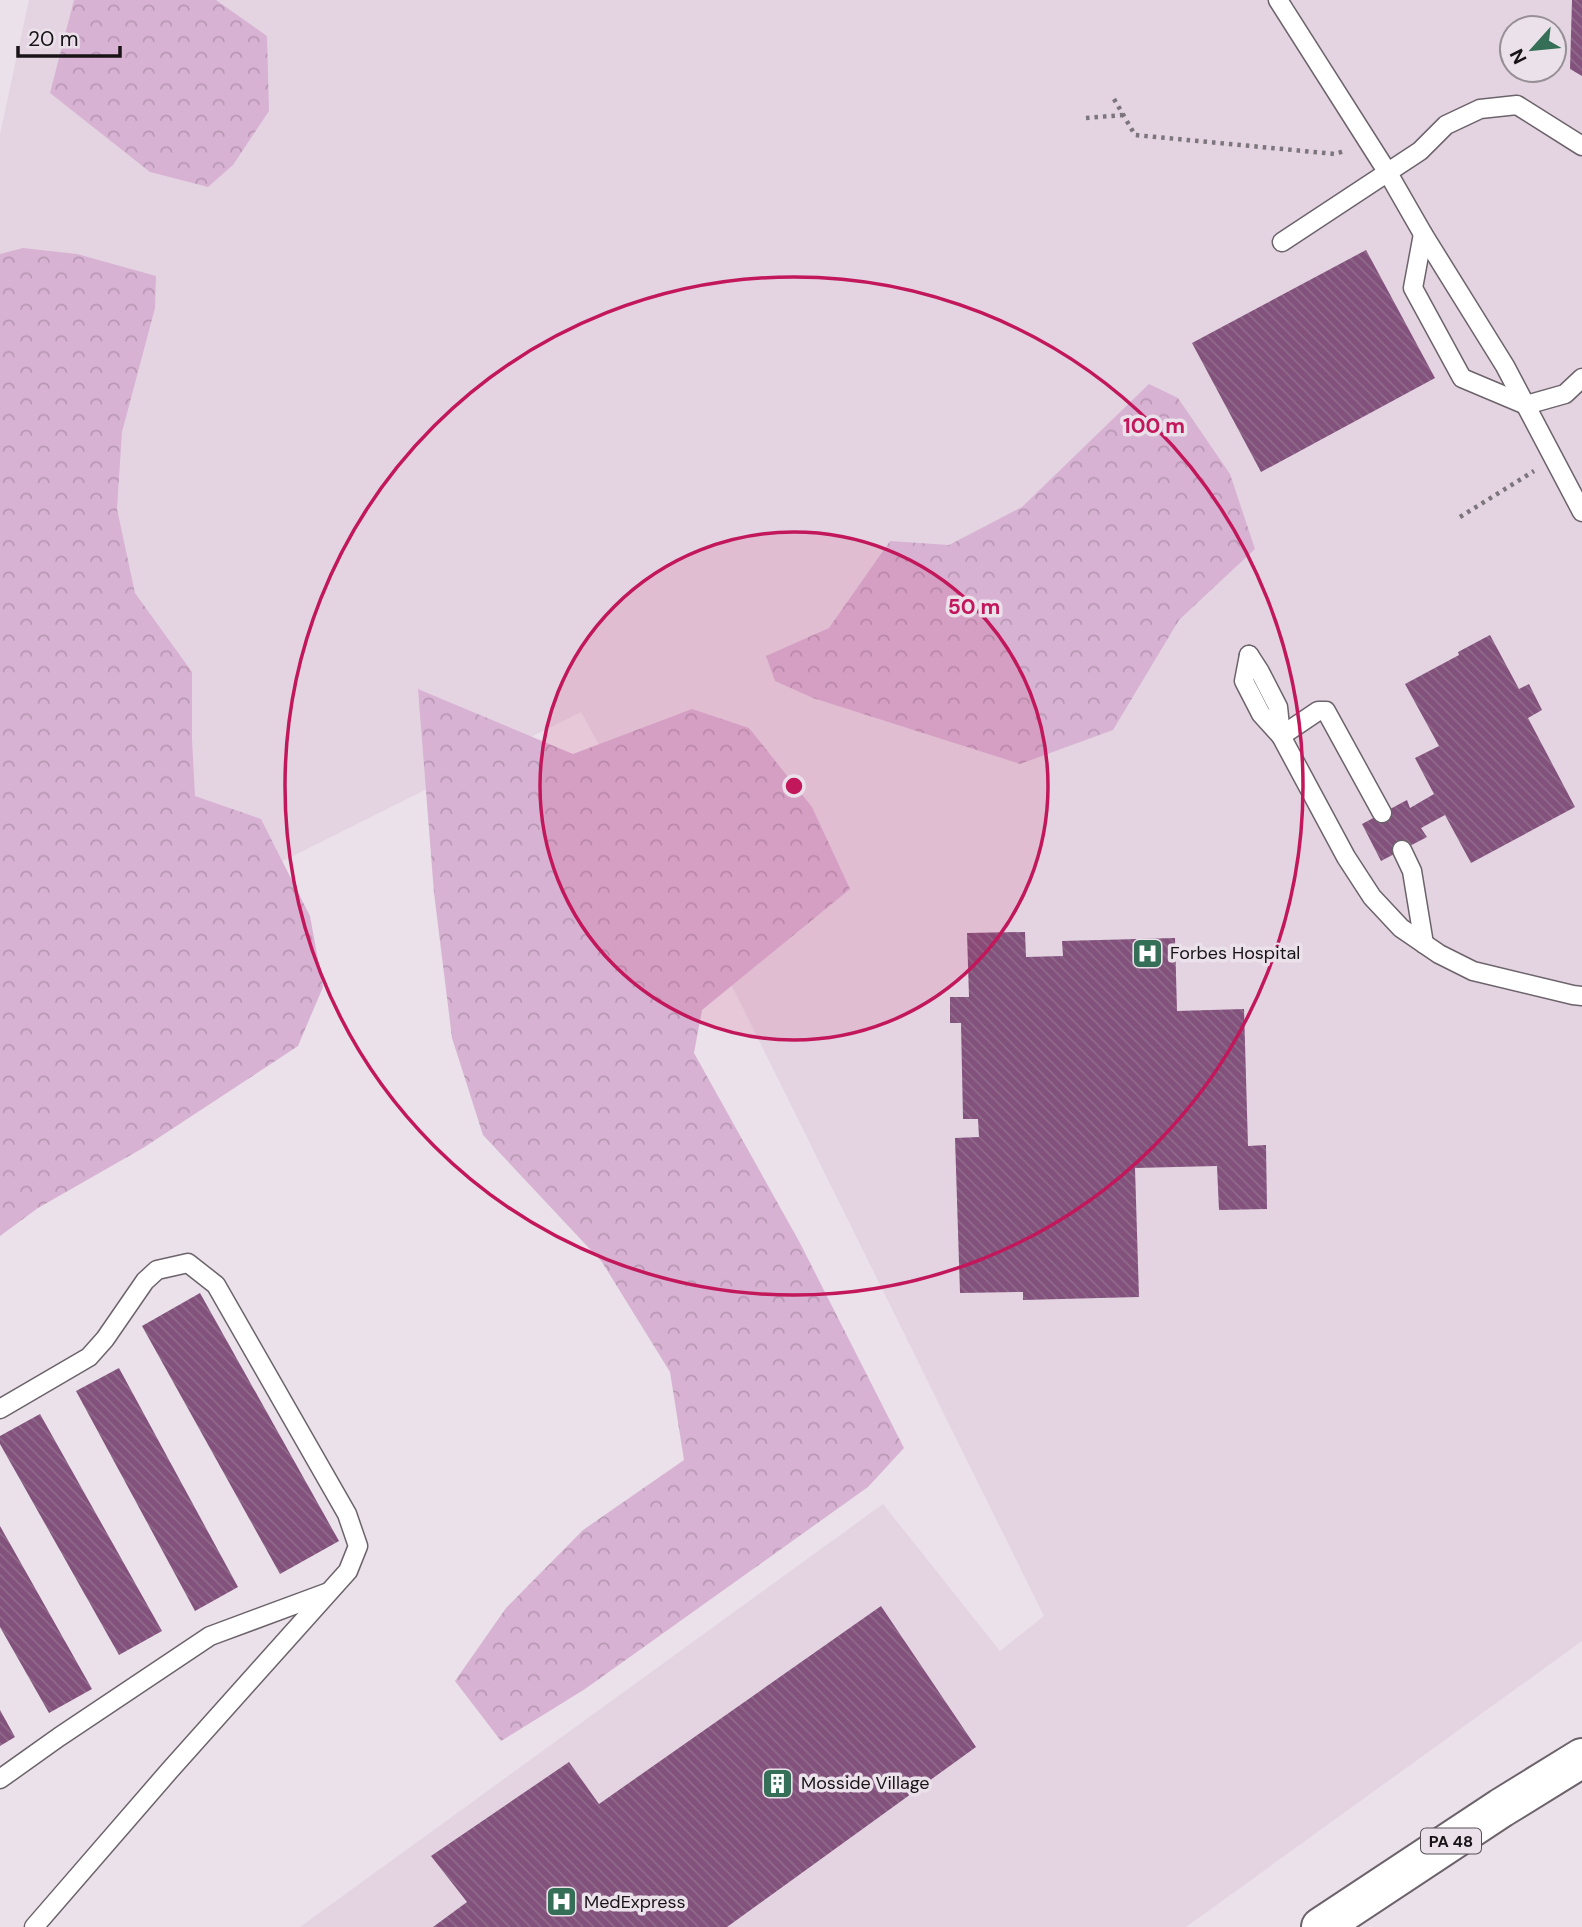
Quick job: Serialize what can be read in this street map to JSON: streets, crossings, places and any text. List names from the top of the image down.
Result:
{
  "streets": {
    "main road": ["PA 48"]
  },
  "places": {
    "hospital": ["Forbes Hospital", "MedExpress"],
    "building": ["Mosside Village"]
  },
  "scale_bar": "20 m",
  "north": "bottom left",
  "rings": ["100 m", "50 m"]
}
